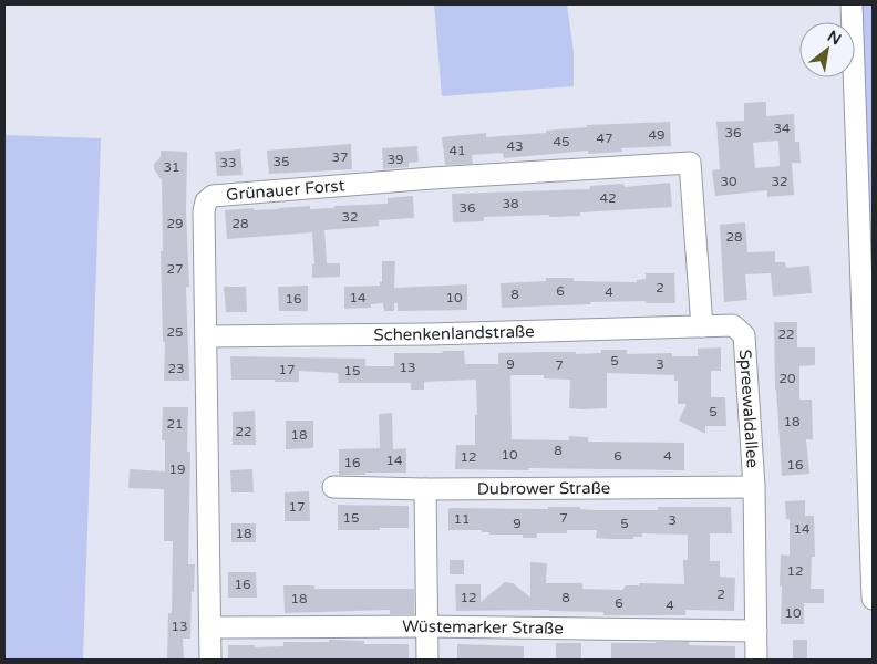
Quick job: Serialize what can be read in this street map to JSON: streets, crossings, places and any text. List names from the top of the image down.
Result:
{
  "streets": {
    "street": [
      "Grünauer Forst",
      "Schenkenlandstraße",
      "Spreewaldallee",
      "Dubrower Straße",
      "Wüstemarker Straße"
    ]
  },
  "crossings": [
    ["Grünauer Forst", "Schenkenlandstraße"],
    ["Grünauer Forst", "Spreewaldallee"],
    ["Grünauer Forst", "Wüstemarker Straße"],
    ["Schenkenlandstraße", "Spreewaldallee"],
    ["Spreewaldallee", "Dubrower Straße"],
    ["Spreewaldallee", "Wüstemarker Straße"]
  ],
  "house_numbers": [
    "34",
    "36",
    "49",
    "47",
    "45",
    "43",
    "41",
    "37",
    "39",
    "35",
    "33",
    "31",
    "30",
    "32",
    "42",
    "38",
    "36",
    "32",
    "29",
    "28",
    "28",
    "27",
    "2",
    "6",
    "4",
    "8",
    "14",
    "10",
    "16",
    "25",
    "22",
    "5",
    "9",
    "3",
    "7",
    "13",
    "23",
    "17",
    "15",
    "20",
    "5",
    "18",
    "21",
    "22",
    "18",
    "8",
    "10",
    "6",
    "4",
    "12",
    "14",
    "16",
    "16",
    "19",
    "17",
    "15",
    "7",
    "11",
    "3",
    "9",
    "5",
    "14",
    "18",
    "12",
    "16",
    "2",
    "12",
    "8",
    "18",
    "6",
    "4",
    "10",
    "13"
  ],
  "north": "top right"
}
